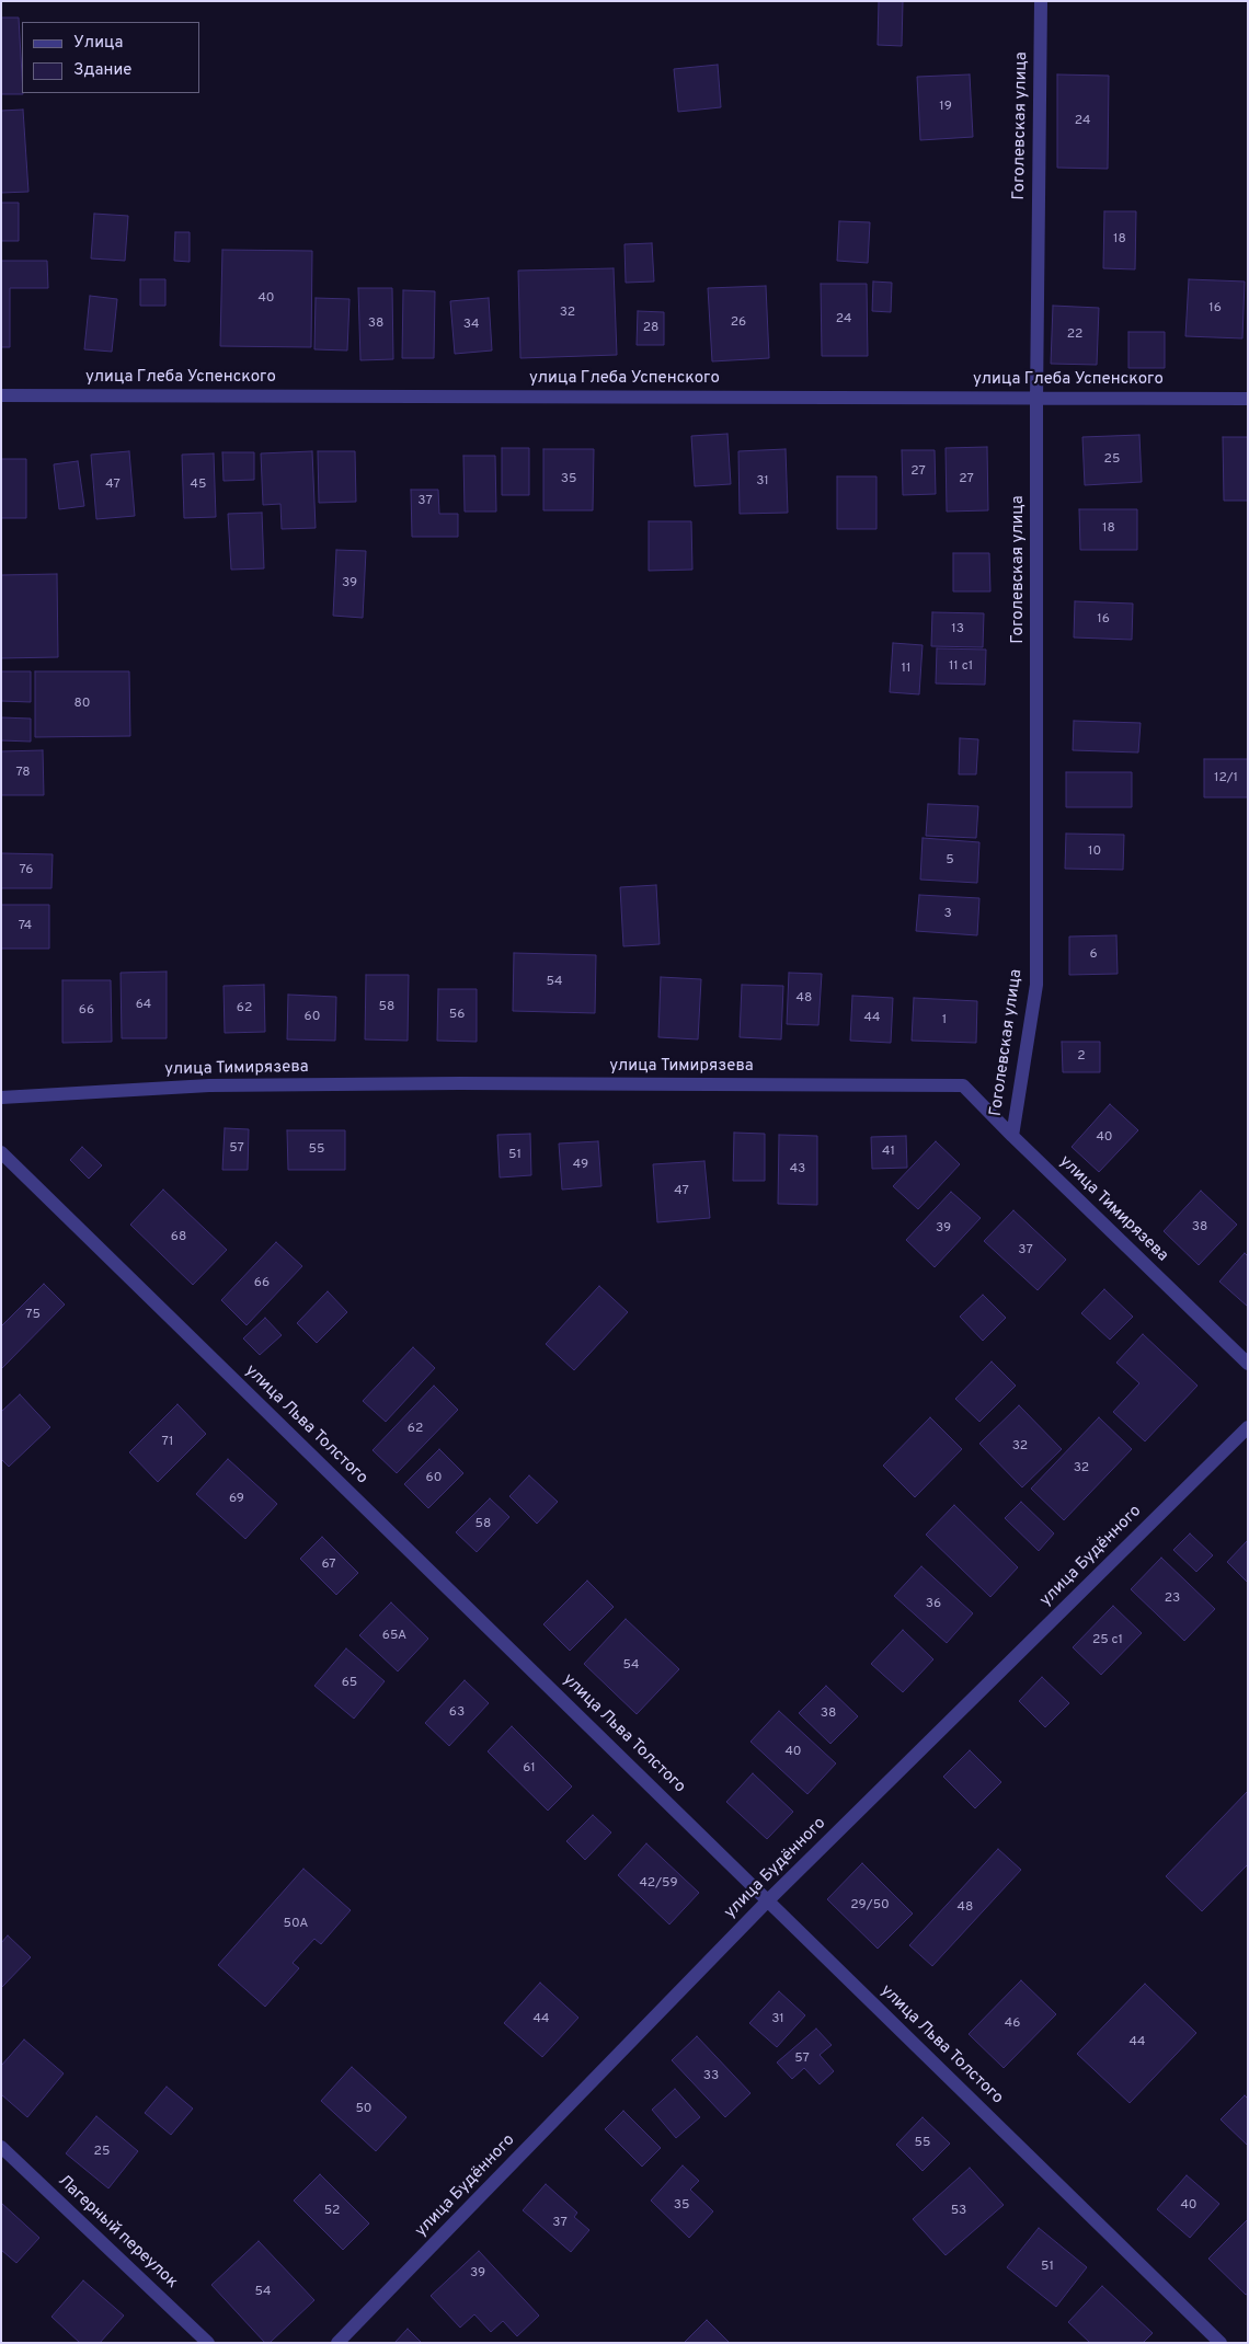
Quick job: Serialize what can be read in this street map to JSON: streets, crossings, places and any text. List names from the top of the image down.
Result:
{
  "streets": {
    "street": [
      "Гоголевская улица",
      "улица Глеба Успенского",
      "улица Тимирязева",
      "улица Льва Толстого",
      "улица Будённого",
      "Лагерный переулок"
    ]
  },
  "crossings": [
    ["Гоголевская улица", "улица Глеба Успенского"],
    ["Гоголевская улица", "улица Тимирязева"],
    ["улица Льва Толстого", "улица Будённого"]
  ],
  "house_numbers": [
    "19",
    "24",
    "18",
    "40",
    "16",
    "32",
    "24",
    "26",
    "38",
    "34",
    "28",
    "22",
    "25",
    "27",
    "35",
    "27",
    "31",
    "47",
    "45",
    "37",
    "18",
    "39",
    "16",
    "13",
    "11 с1",
    "11",
    "80",
    "78",
    "12/1",
    "10",
    "5",
    "76",
    "3",
    "74",
    "6",
    "54",
    "48",
    "64",
    "58",
    "62",
    "66",
    "56",
    "60",
    "44",
    "1",
    "2",
    "40",
    "57",
    "55",
    "41",
    "51",
    "49",
    "43",
    "47",
    "38",
    "39",
    "68",
    "37",
    "66",
    "75",
    "62",
    "71",
    "32",
    "32",
    "60",
    "69",
    "58",
    "67",
    "23",
    "36",
    "65А",
    "25 с1",
    "54",
    "65",
    "63",
    "38",
    "40",
    "61",
    "42/59",
    "29/50",
    "48",
    "50А",
    "44",
    "31",
    "46",
    "44",
    "57",
    "33",
    "50",
    "55",
    "25",
    "35",
    "40",
    "52",
    "53",
    "37",
    "51",
    "39",
    "54"
  ],
  "legend": ["Улица", "Здание"]
}
